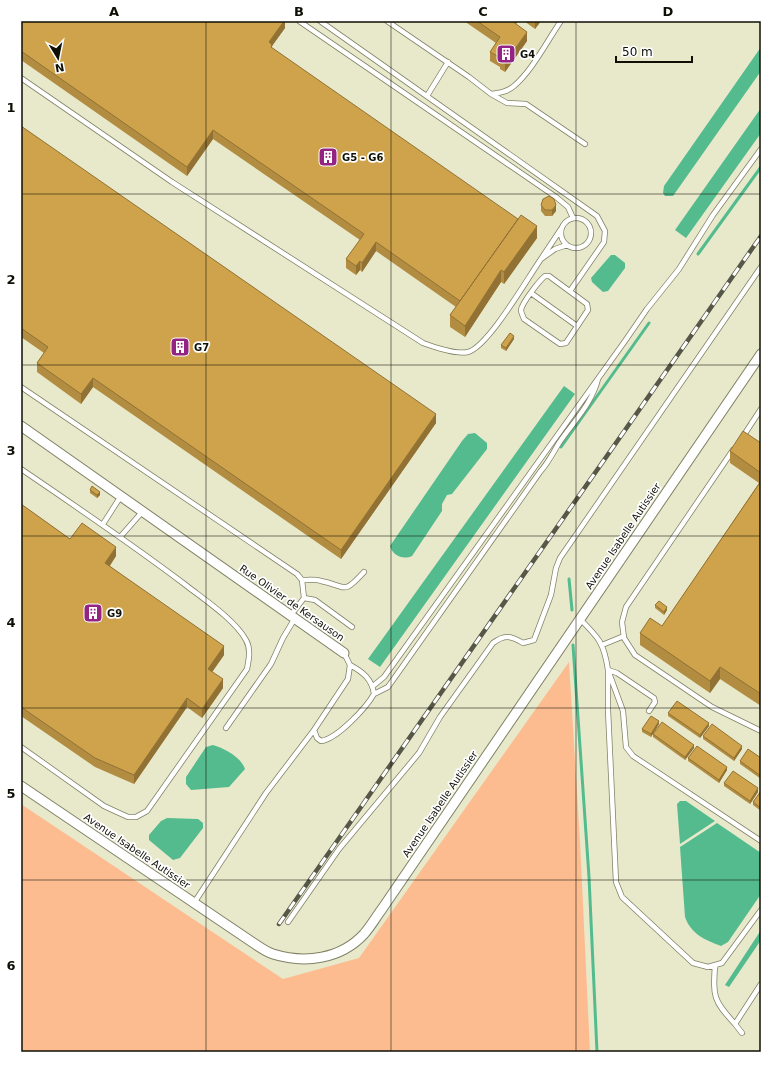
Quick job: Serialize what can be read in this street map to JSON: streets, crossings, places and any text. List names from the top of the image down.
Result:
{
  "streets": {
    "street": ["Avenue Isabelle Autissier", "Rue Olivier de Kersauson"]
  },
  "places": {
    "building": [
      "G4",
      "G5 - G6",
      "G7",
      "G9"
    ]
  },
  "scale_bar": "50 m",
  "north": "bottom",
  "grid": {
    "columns": [
      "A",
      "B",
      "C",
      "D"
    ],
    "rows": [
      "1",
      "2",
      "3",
      "4",
      "5",
      "6"
    ]
  }
}
